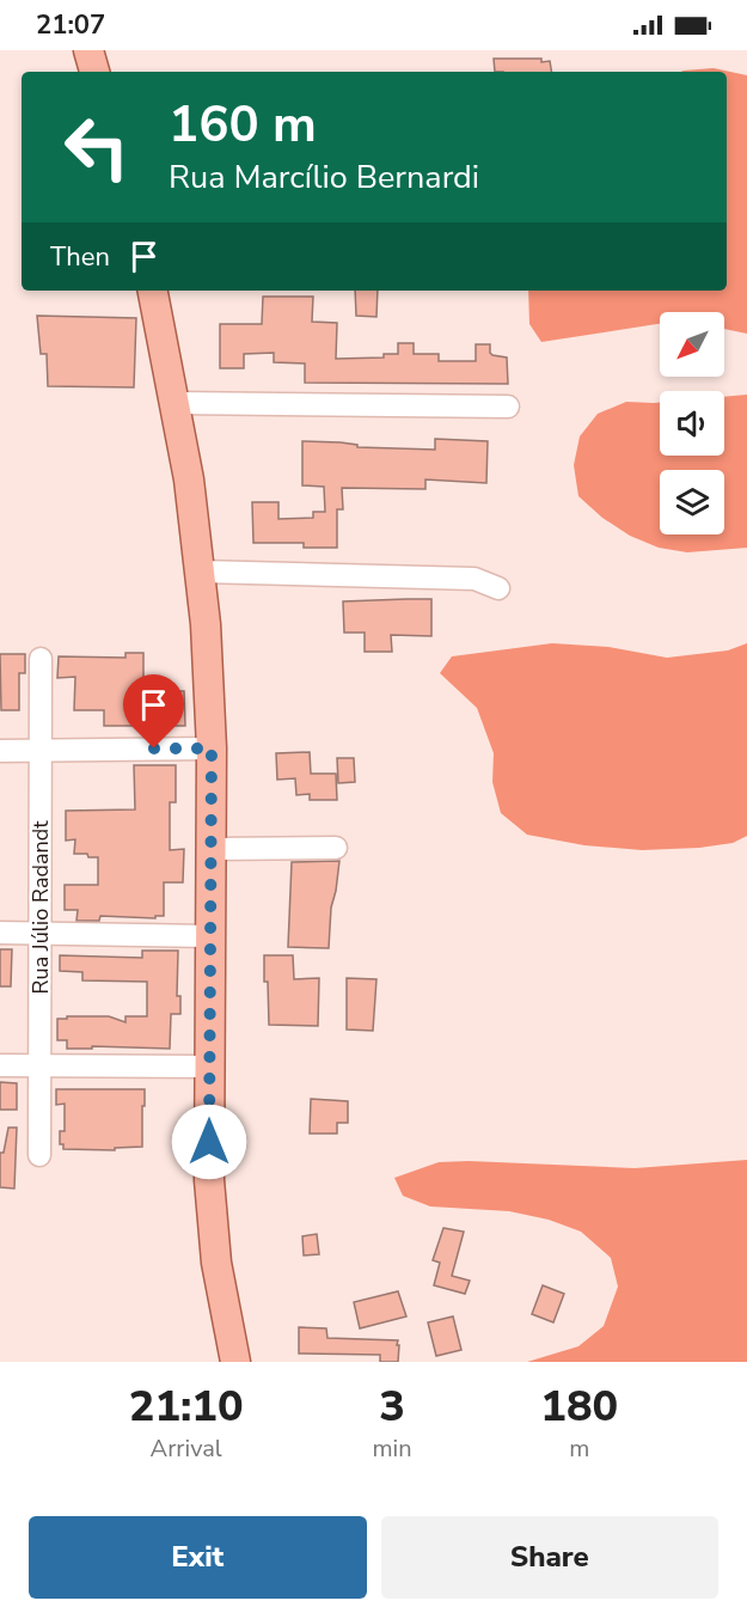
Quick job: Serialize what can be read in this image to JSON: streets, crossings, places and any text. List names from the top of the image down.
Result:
{
  "streets": {
    "street": ["Rua Júlio Radandt"]
  },
  "north": "bottom left",
  "page": {
    "status": "21:07",
    "turn": ["160 m", "Rua Marcílio Bernardi"],
    "then": "Then",
    "eta": [
      "21:10",
      "Arrival",
      "3",
      "min",
      "180",
      "m"
    ],
    "buttons": ["Exit", "Share"]
  }
}
